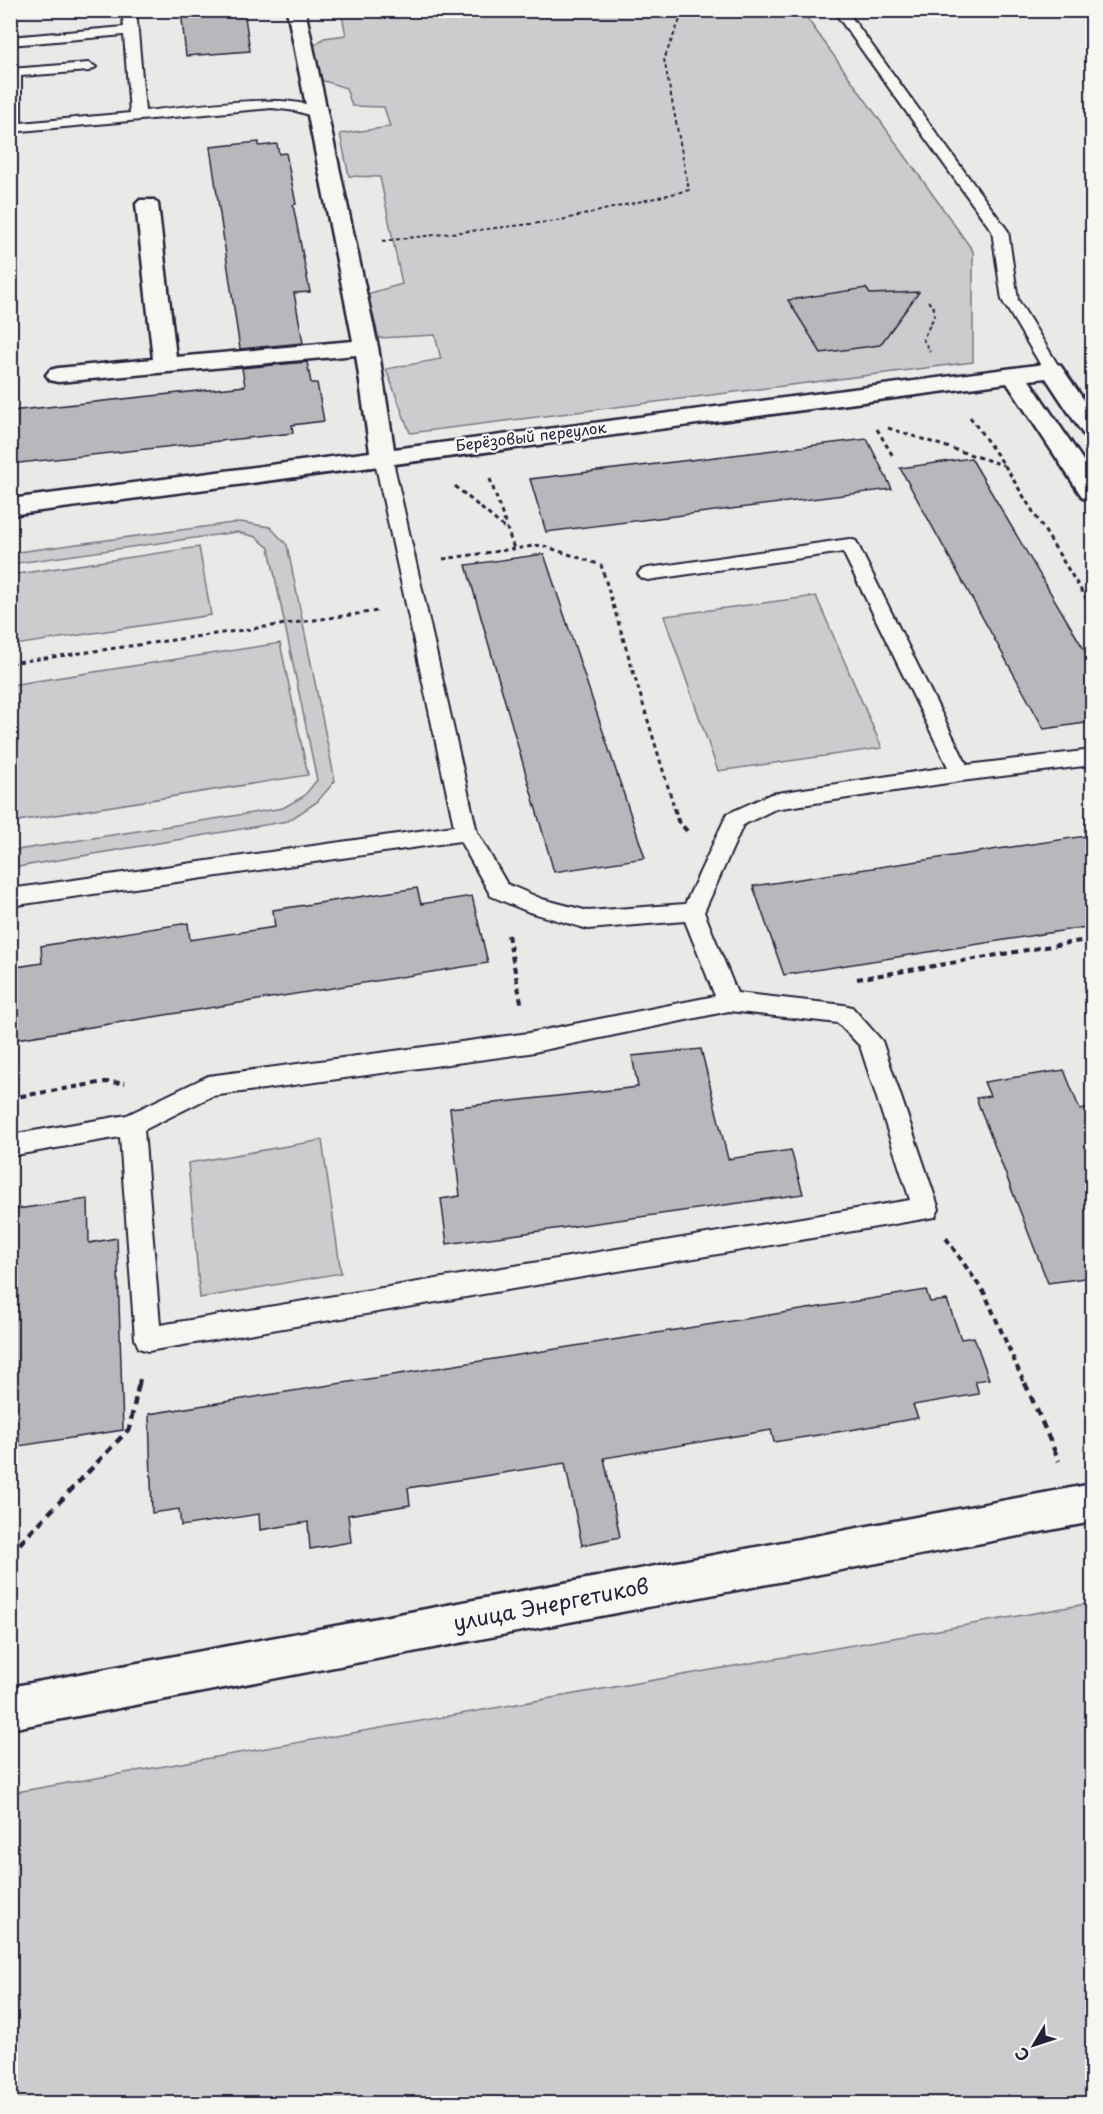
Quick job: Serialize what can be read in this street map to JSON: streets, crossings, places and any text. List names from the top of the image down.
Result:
{
  "streets": {
    "street": ["Берёзовый переулок", "улица Энергетиков"]
  },
  "north": "bottom left"
}
